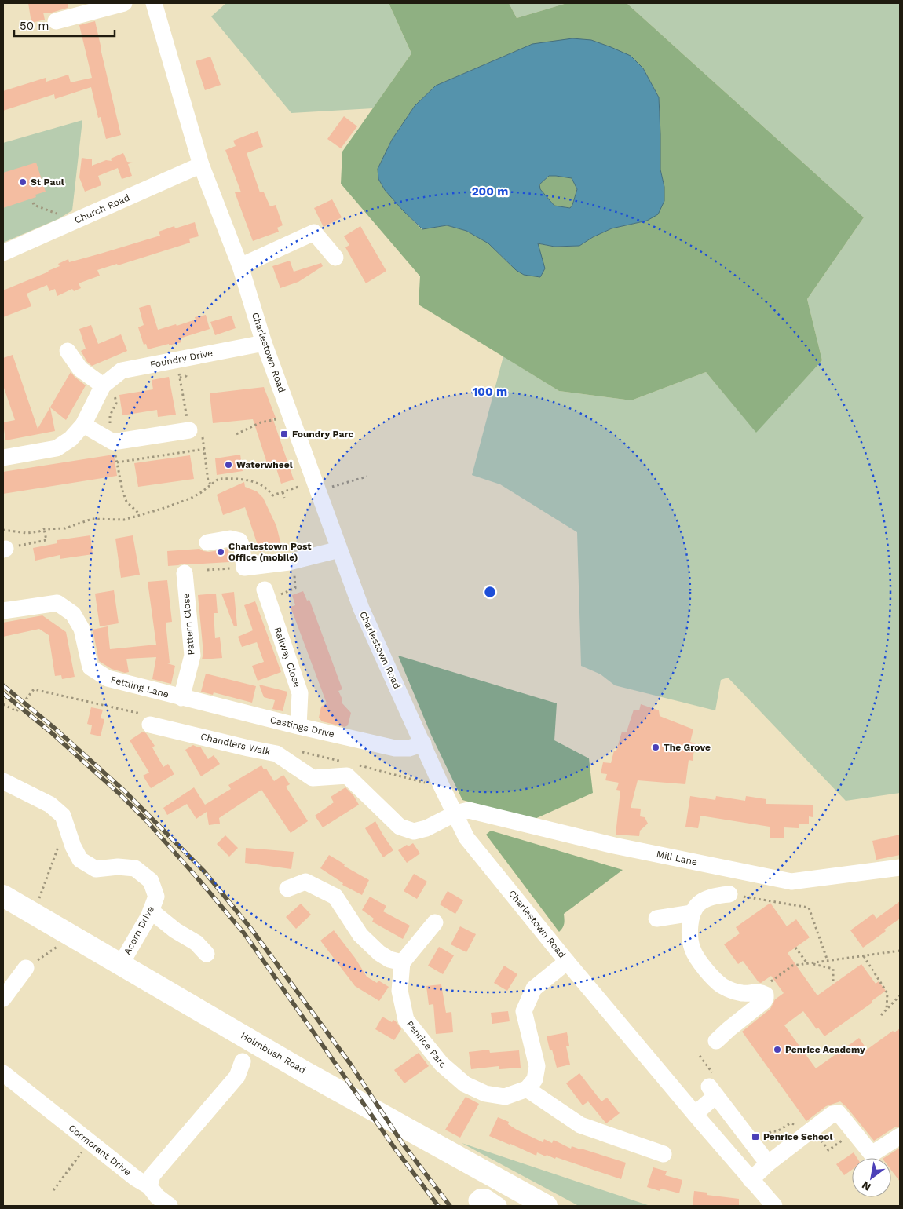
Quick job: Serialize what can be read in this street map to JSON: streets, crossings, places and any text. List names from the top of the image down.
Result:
{
  "streets": {
    "highway": ["Holmbush Road"],
    "street": [
      "Church Road",
      "Charlestown Road",
      "Foundry Drive",
      "Pattern Close",
      "Railway Close",
      "Fettling Lane",
      "Castings Drive",
      "Chandlers Walk",
      "Mill Lane",
      "Acorn Drive",
      "Penrice Parc",
      "Cormorant Drive"
    ]
  },
  "crossings": [
    ["Church Road", "Charlestown Road"],
    ["Charlestown Road", "Foundry Drive"],
    ["Charlestown Road", "Castings Drive"],
    ["Charlestown Road", "Chandlers Walk"],
    ["Charlestown Road", "Mill Lane"],
    ["Pattern Close", "Fettling Lane"],
    ["Pattern Close", "Castings Drive"],
    ["Railway Close", "Castings Drive"],
    ["Fettling Lane", "Castings Drive"],
    ["Chandlers Walk", "Mill Lane"],
    ["Acorn Drive", "Holmbush Road"]
  ],
  "places": {
    "other": [
      "St Paul",
      "Waterwheel",
      "Charlestown Post Office (mobile)",
      "The Grove",
      "Penrice Academy"
    ],
    "transit": ["Foundry Parc", "Penrice School"]
  },
  "scale_bar": "50 m",
  "north": "bottom left",
  "rings": ["200 m", "100 m"]
}
